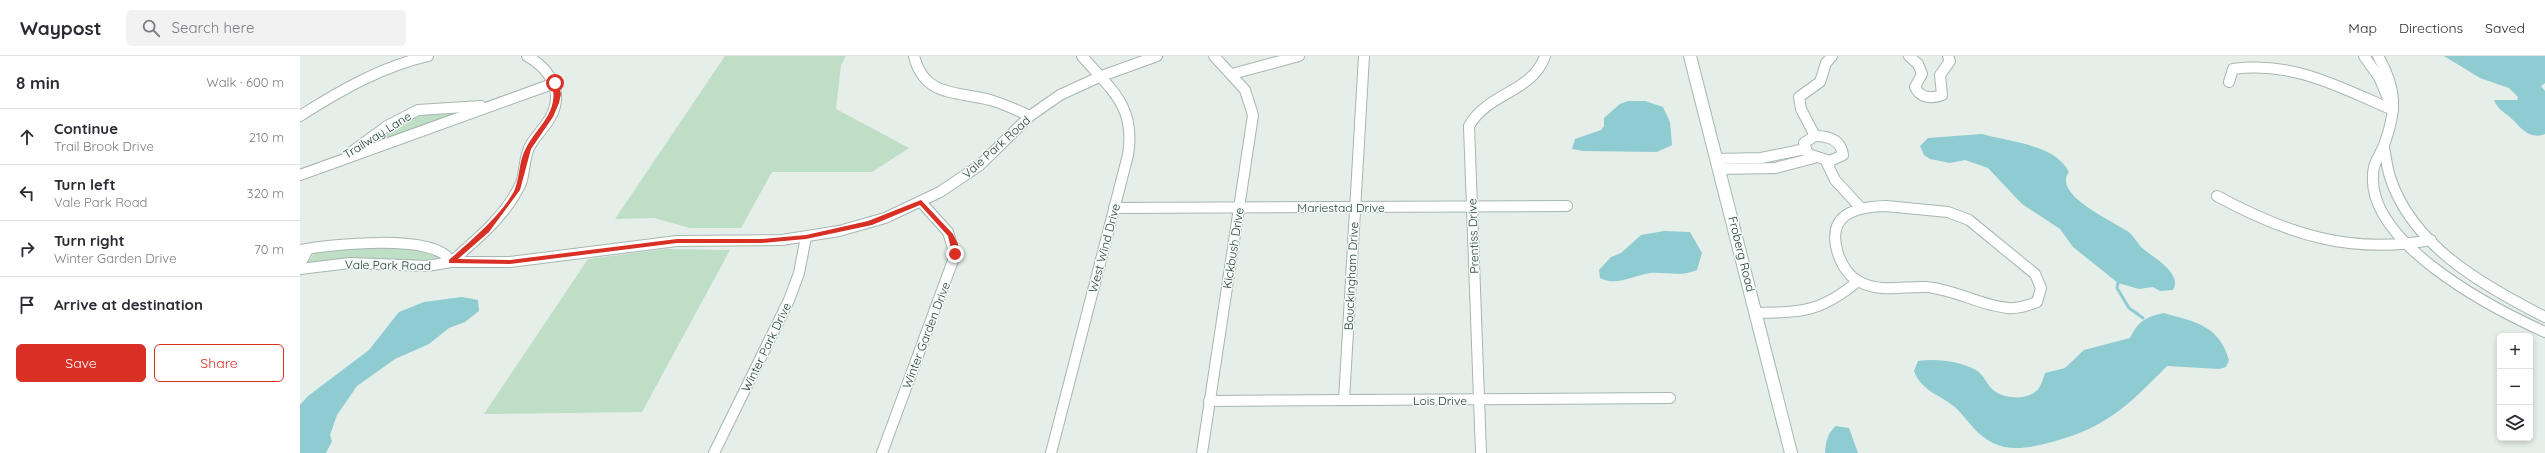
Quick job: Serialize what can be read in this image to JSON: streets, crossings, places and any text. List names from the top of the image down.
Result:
{
  "streets": {
    "main road": ["Froberg Road"],
    "street": [
      "Trailway Lane",
      "Vale Park Road",
      "Mariestad Drive",
      "Prentiss Drive",
      "West Wind Drive",
      "Kickbush Drive",
      "Bouckingham Drive",
      "Winter Garden Drive",
      "Winter Park Drive",
      "Lois Drive"
    ]
  },
  "crossings": [
    ["Vale Park Road", "West Wind Drive"],
    ["Vale Park Road", "Winter Garden Drive"],
    ["Vale Park Road", "Winter Park Drive"],
    ["Mariestad Drive", "Prentiss Drive"],
    ["Mariestad Drive", "West Wind Drive"],
    ["Mariestad Drive", "Kickbush Drive"],
    ["Mariestad Drive", "Bouckingham Drive"],
    ["Prentiss Drive", "Lois Drive"],
    ["Kickbush Drive", "Lois Drive"],
    ["Bouckingham Drive", "Lois Drive"]
  ],
  "page": {
    "header": "Waypost",
    "search": "Search here",
    "nav": ["Map", "Directions", "Saved"],
    "heading": ["8 min", "Walk · 600 m"],
    "list": [
      ["Continue", "Trail Brook Drive", "210 m"],
      ["Turn left", "Vale Park Road", "320 m"],
      ["Turn right", "Winter Garden Drive", "70 m"],
      "Arrive at destination"
    ],
    "buttons": ["Save", "Share"],
    "map_buttons": ["+", "−"]
  }
}
